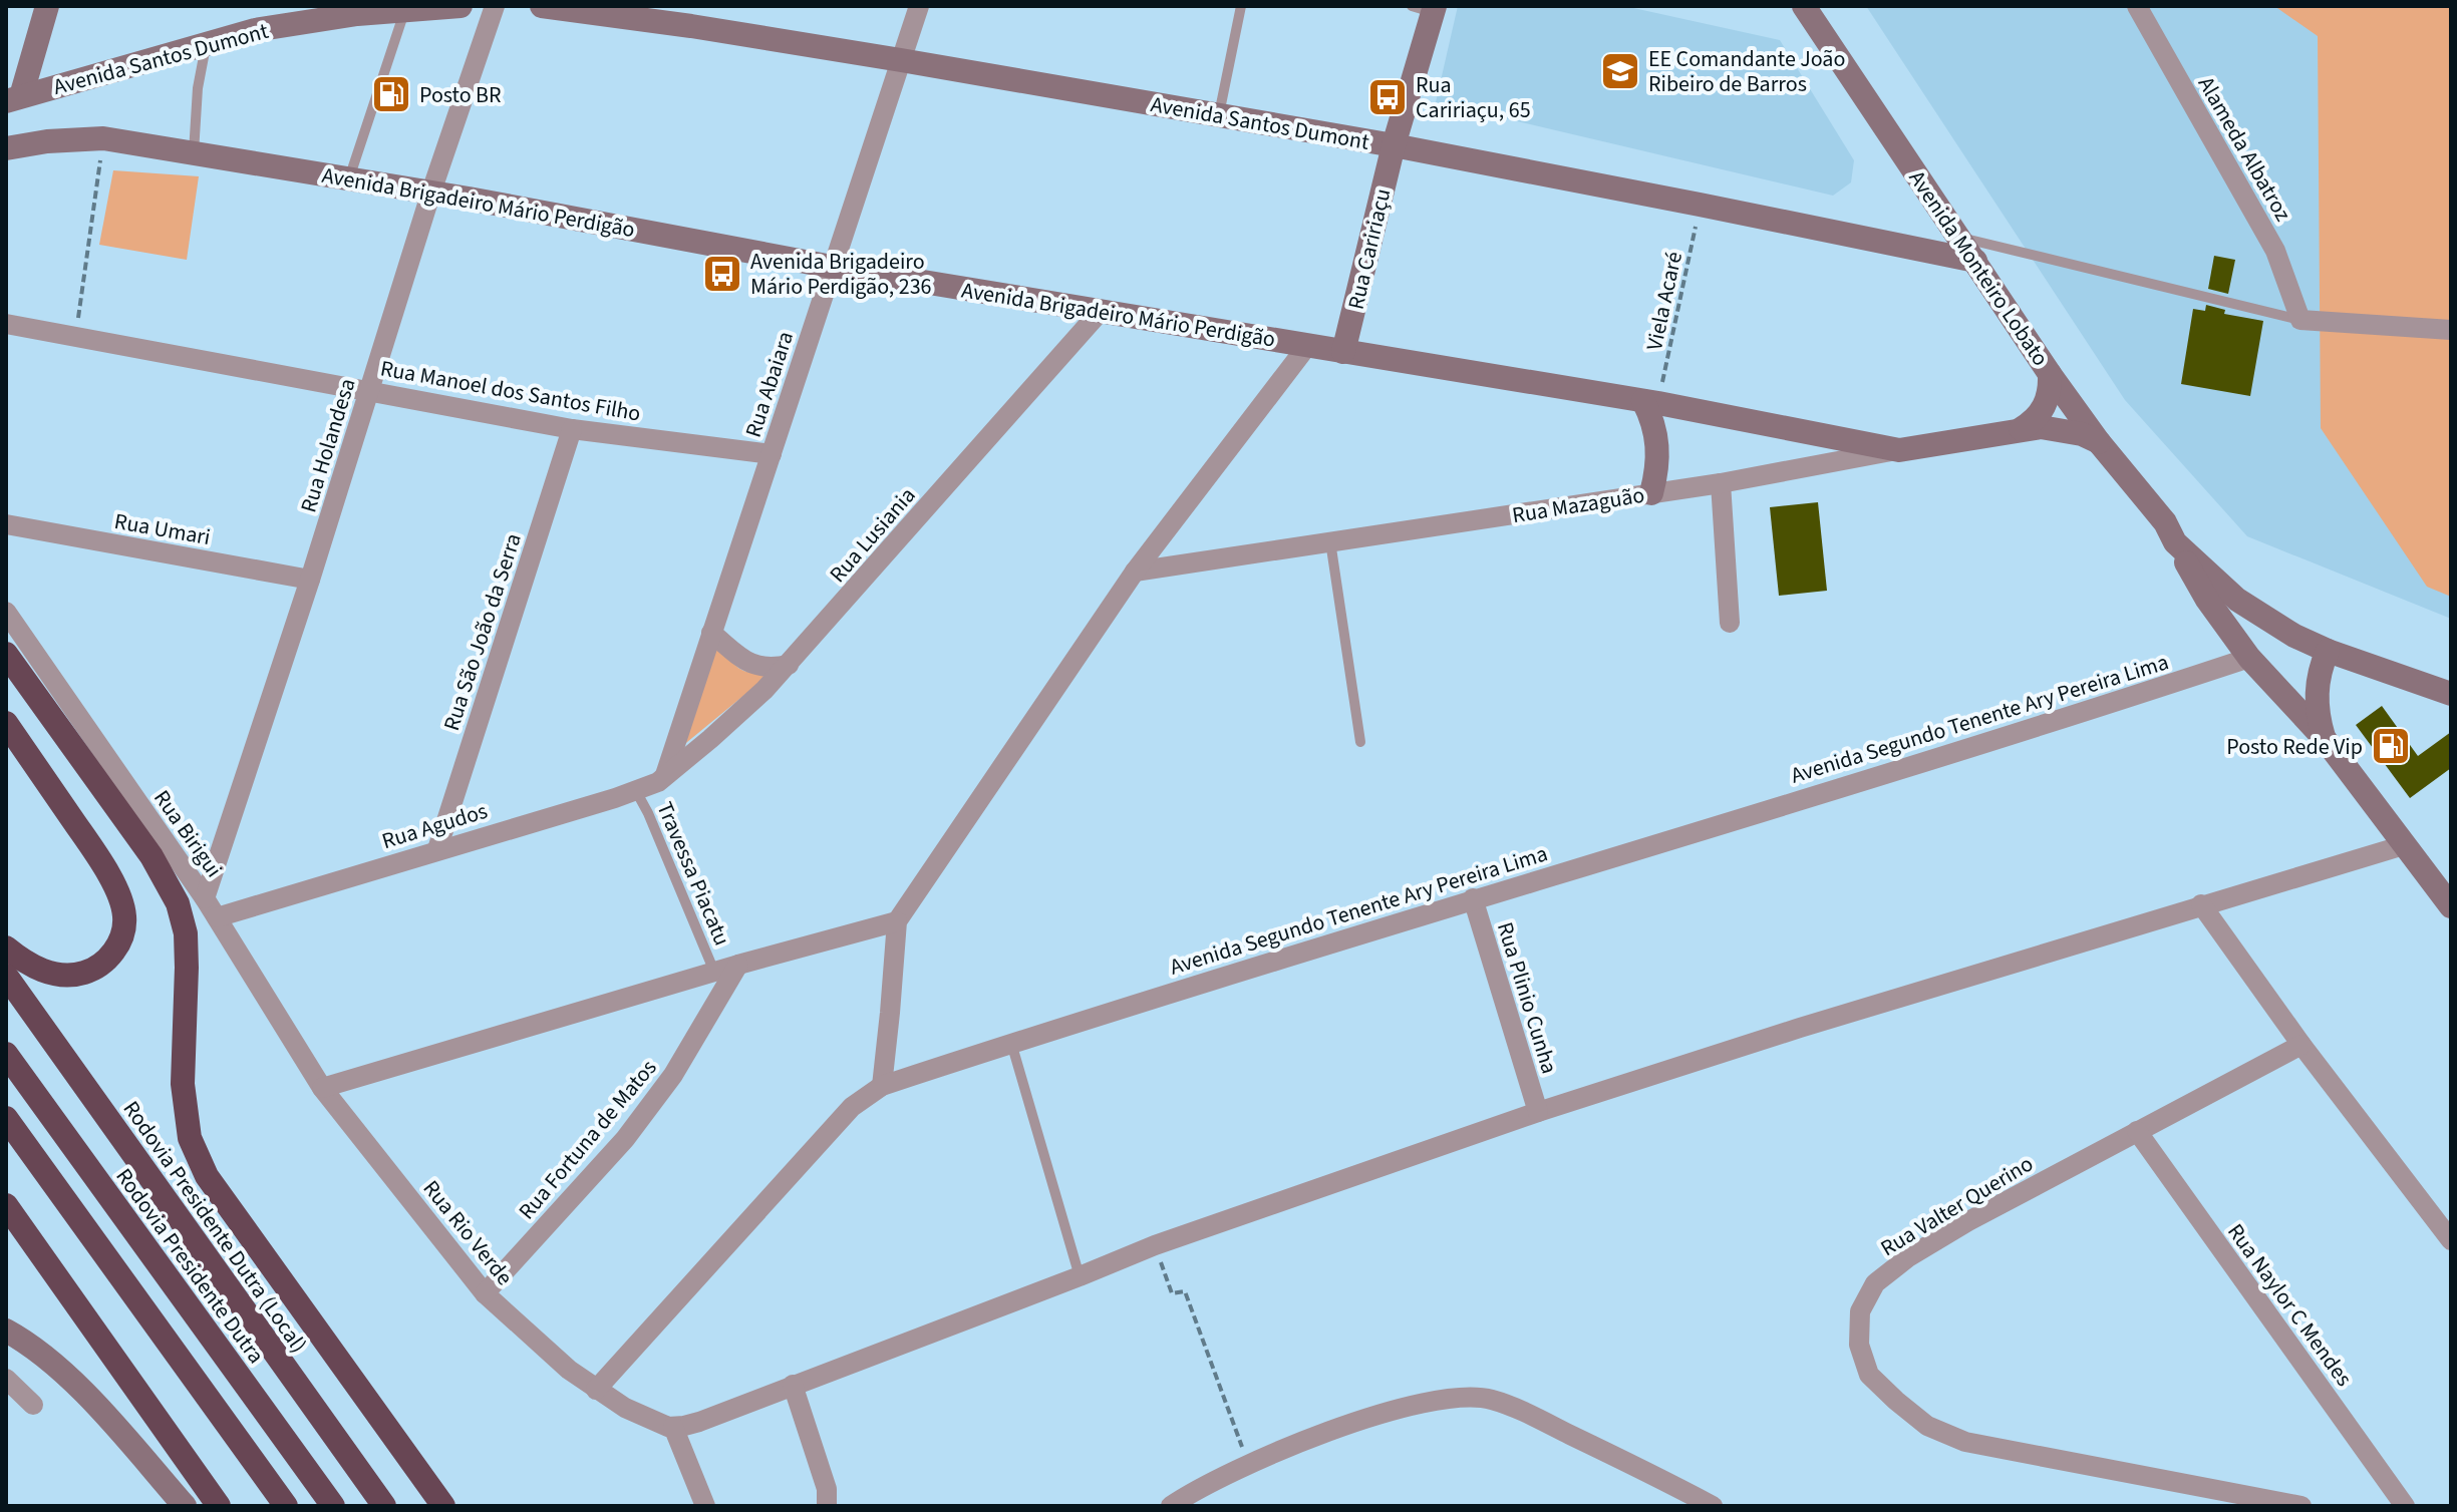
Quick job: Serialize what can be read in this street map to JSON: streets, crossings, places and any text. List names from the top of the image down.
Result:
{
  "streets": {
    "highway": ["Rodovia Presidente Dutra (Local)", "Rodovia Presidente Dutra"],
    "main road": [
      "Avenida Santos Dumont",
      "Avenida Brigadeiro Mário Perdigão",
      "Rua Caririaçu",
      "Avenida Monteiro Lobato",
      "Rua Mazaguão"
    ],
    "street": [
      "Alameda Albatroz",
      "Rua Abaiara",
      "Rua Manoel dos Santos Filho",
      "Rua Holandesa",
      "Rua Umari",
      "Rua Lusiania",
      "Rua São João da Serra",
      "Avenida Segundo Tenente Ary Pereira Lima",
      "Rua Agudos",
      "Rua Birigui",
      "Rua Plinio Cunha",
      "Rua Fortuna de Matos",
      "Rua Valter Querino",
      "Rua Rio Verde",
      "Rua Naylor C Mendes"
    ],
    "lane": ["Travessa Piacatu"],
    "path": ["Viela Acaré"]
  },
  "crossings": [
    ["Avenida Santos Dumont", "Rua Caririaçu"],
    ["Avenida Santos Dumont", "Avenida Monteiro Lobato"],
    ["Avenida Santos Dumont", "Viela Acaré"],
    ["Avenida Santos Dumont", "Rua Abaiara"],
    ["Avenida Brigadeiro Mário Perdigão", "Rua Caririaçu"],
    ["Avenida Brigadeiro Mário Perdigão", "Viela Acaré"],
    ["Avenida Brigadeiro Mário Perdigão", "Rua Abaiara"],
    ["Avenida Brigadeiro Mário Perdigão", "Rua Holandesa"],
    ["Avenida Brigadeiro Mário Perdigão", "Rua Mazaguão"],
    ["Avenida Brigadeiro Mário Perdigão", "Rua Lusiania"],
    ["Avenida Monteiro Lobato", "Rua Mazaguão"],
    ["Rua Abaiara", "Rua Manoel dos Santos Filho"],
    ["Rua Abaiara", "Rua Lusiania"],
    ["Rua Abaiara", "Rua Agudos"],
    ["Rua Manoel dos Santos Filho", "Rua Holandesa"],
    ["Rua Manoel dos Santos Filho", "Rua São João da Serra"],
    ["Rua Holandesa", "Rua Umari"],
    ["Rua Holandesa", "Rua Birigui"],
    ["Rua Lusiania", "Rua Agudos"],
    ["Rua São João da Serra", "Rua Agudos"],
    ["Avenida Segundo Tenente Ary Pereira Lima", "Rua Plinio Cunha"],
    ["Avenida Segundo Tenente Ary Pereira Lima", "Rua Rio Verde"],
    ["Rua Agudos", "Rua Birigui"],
    ["Rua Agudos", "Travessa Piacatu"],
    ["Rua Birigui", "Rua Rio Verde"],
    ["Rua Fortuna de Matos", "Rua Rio Verde"],
    ["Rua Valter Querino", "Rua Naylor C Mendes"]
  ],
  "places": {
    "school or university": ["EE Comandante João Ribeiro de Barros"],
    "fuel station": ["Posto BR", "Posto Rede Vip"],
    "bus stop": ["Rua Caririaçu, 65", "Avenida Brigadeiro Mário Perdigão, 236"]
  }
}
